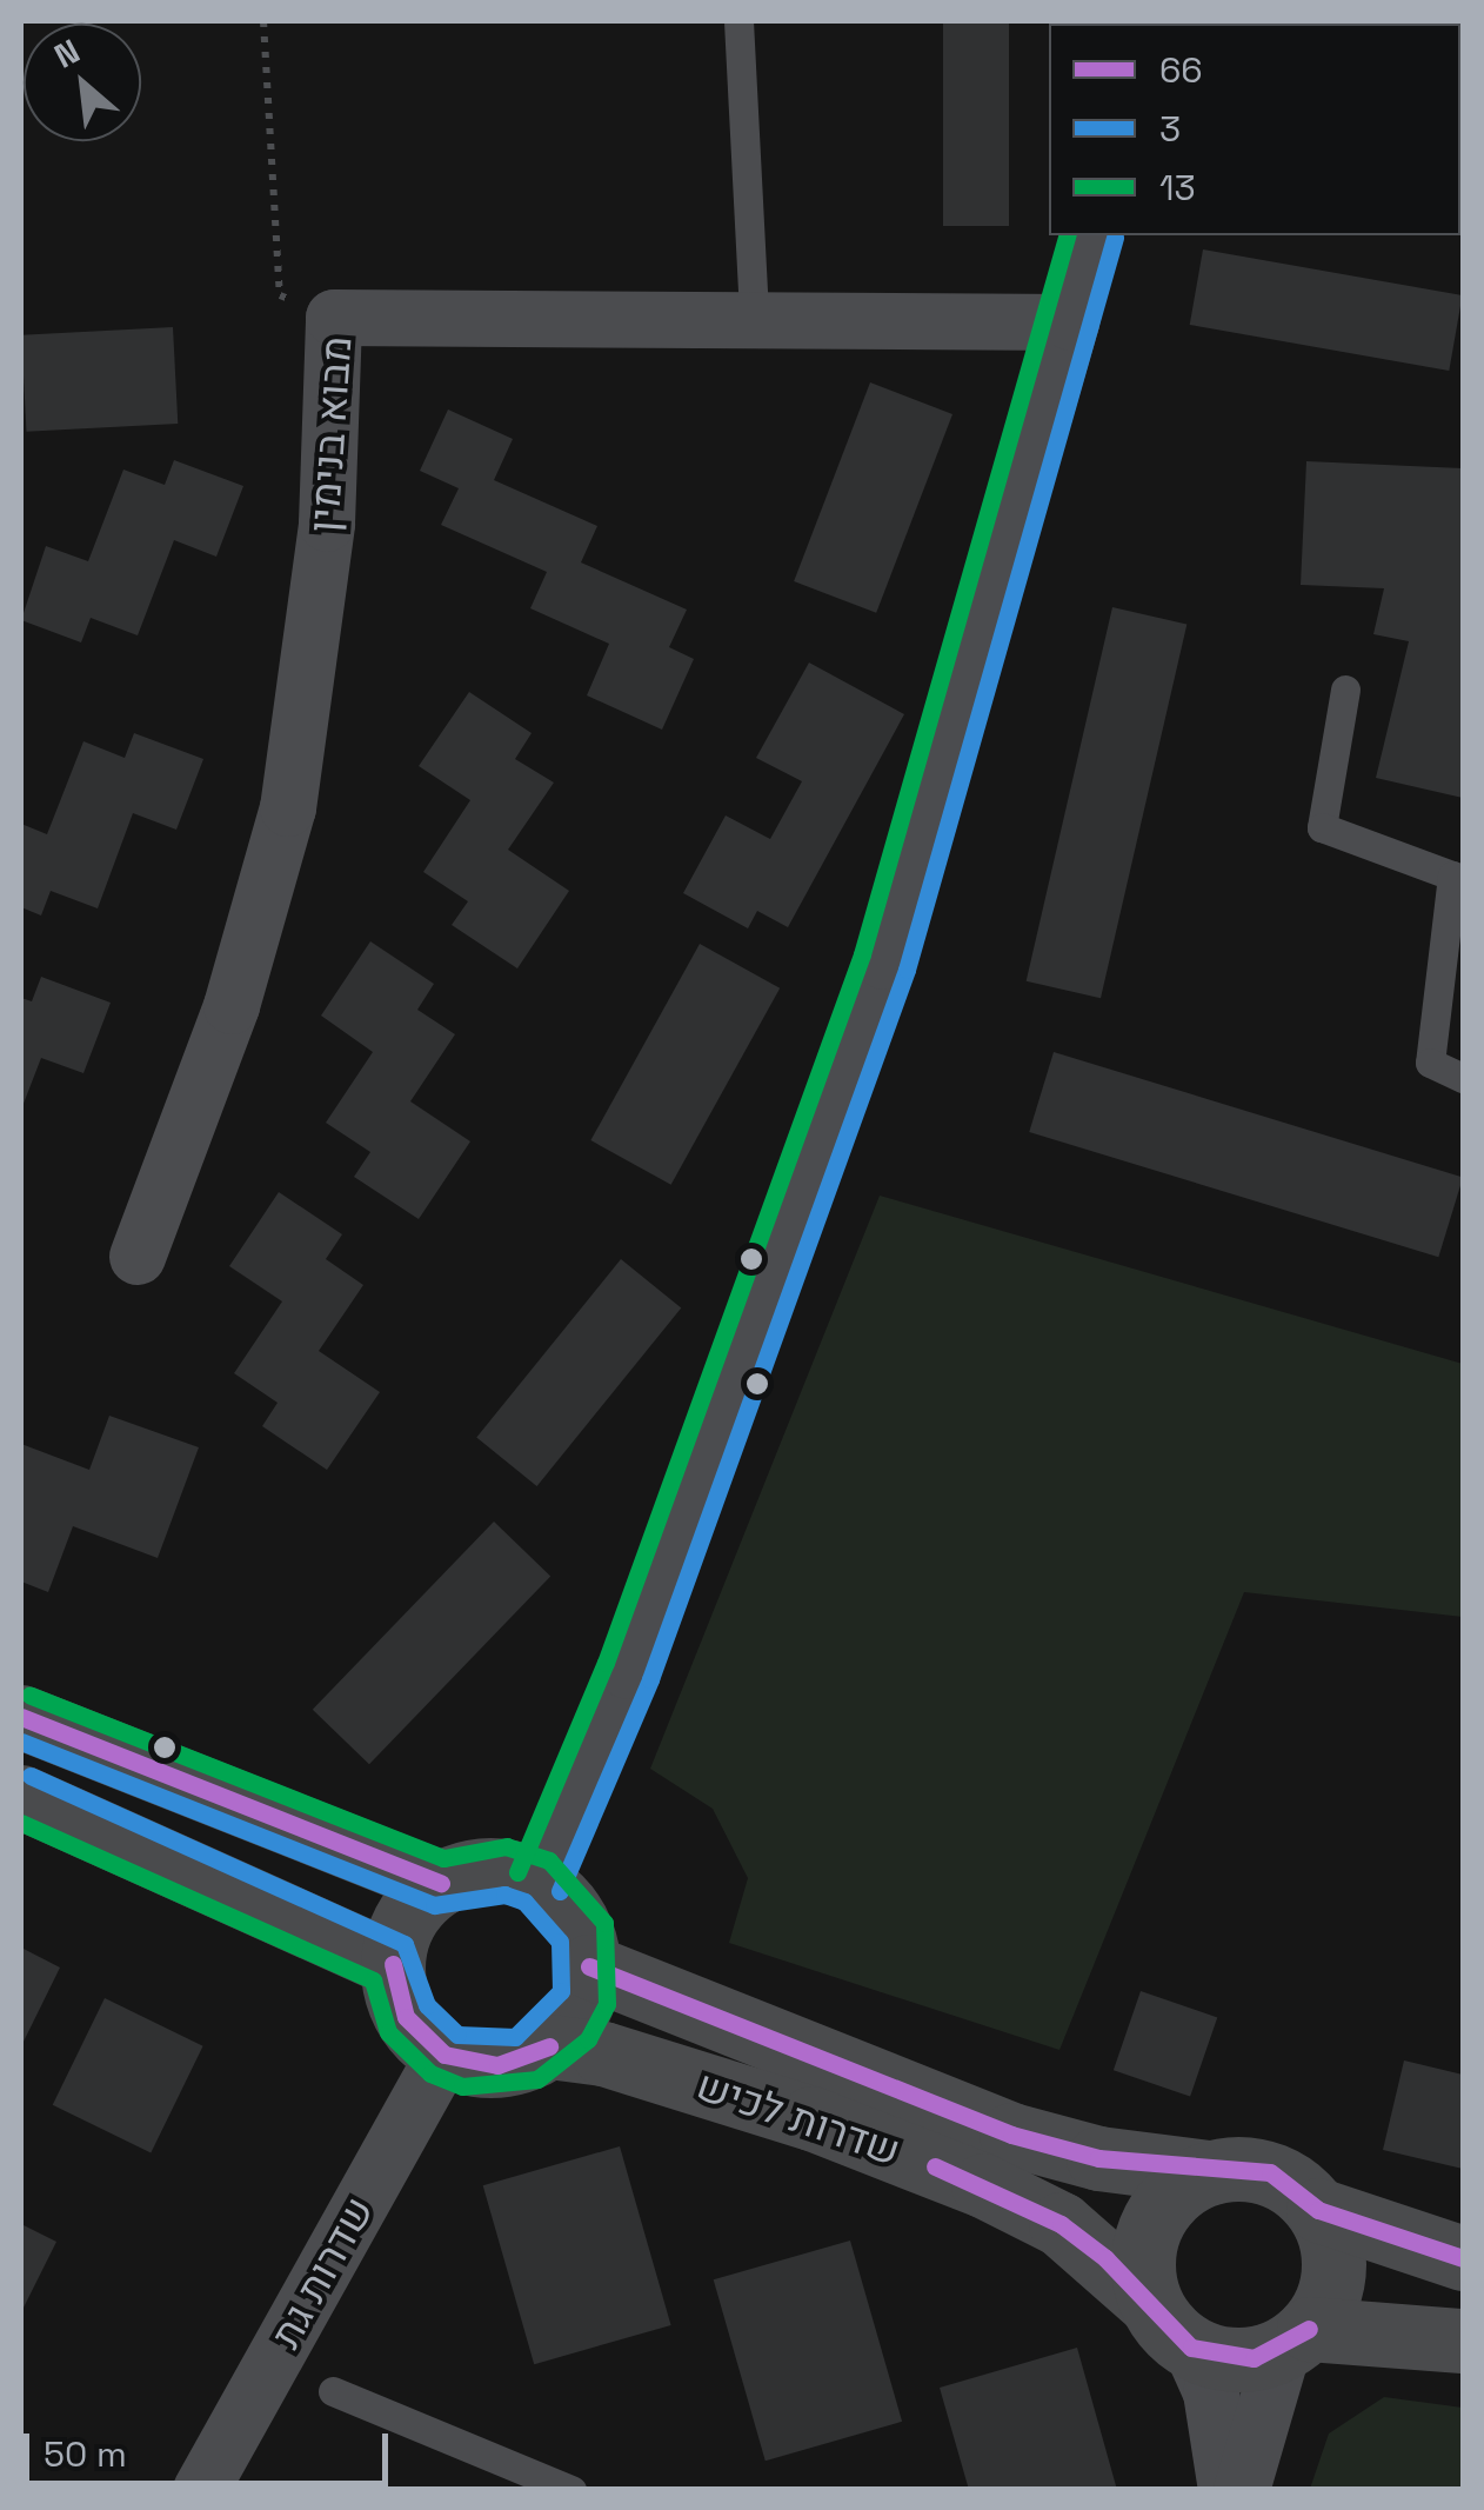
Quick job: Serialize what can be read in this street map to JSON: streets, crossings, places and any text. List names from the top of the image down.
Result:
{
  "streets": {
    "main road": ["שדרות לכיש"],
    "street": ["מבוא בנימין", "שדרות גת"]
  },
  "crossings": [
    ["שדרות לכיש", "שדרות גת"]
  ],
  "lines": ["transit line 13", "transit line 3", "transit line 66"],
  "legend": ["66", "3", "13"],
  "scale_bar": "50 m",
  "north": "top left"
}
